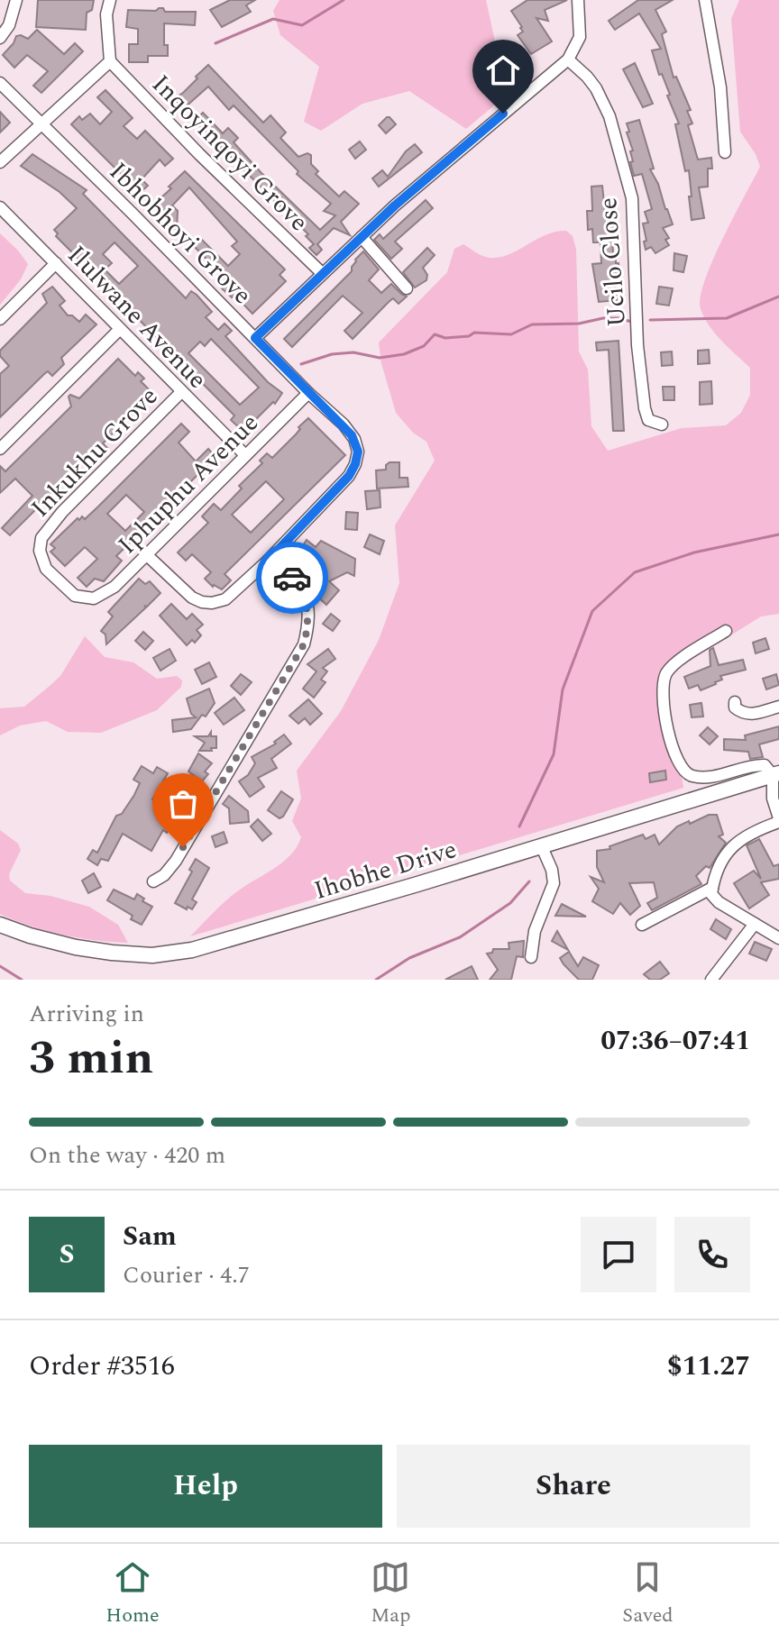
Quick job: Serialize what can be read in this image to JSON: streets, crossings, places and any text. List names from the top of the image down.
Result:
{
  "streets": {
    "street": [
      "Inqoyinqoyi Grove",
      "Ibhobhoyi Grove",
      "Ucilo Close",
      "Ilulwane Avenue",
      "Inkukhu Grove",
      "Iphuphu Avenue",
      "Ihobhe Drive"
    ]
  },
  "crossings": [
    ["Ibhobhoyi Grove", "Iphuphu Avenue"],
    ["Ilulwane Avenue", "Inkukhu Grove"],
    ["Ilulwane Avenue", "Iphuphu Avenue"],
    ["Inkukhu Grove", "Iphuphu Avenue"]
  ],
  "page": {
    "heading": ["3 min", "Arriving in", "07:36–07:41"],
    "panel": [
      "Sam",
      "Courier · 4.7",
      "Order #3516",
      "$11.27"
    ],
    "bar": "On the way · 420 m",
    "round": "S",
    "buttons": ["Help", "Share"],
    "tabs": ["Home", "Map", "Saved"]
  }
}
